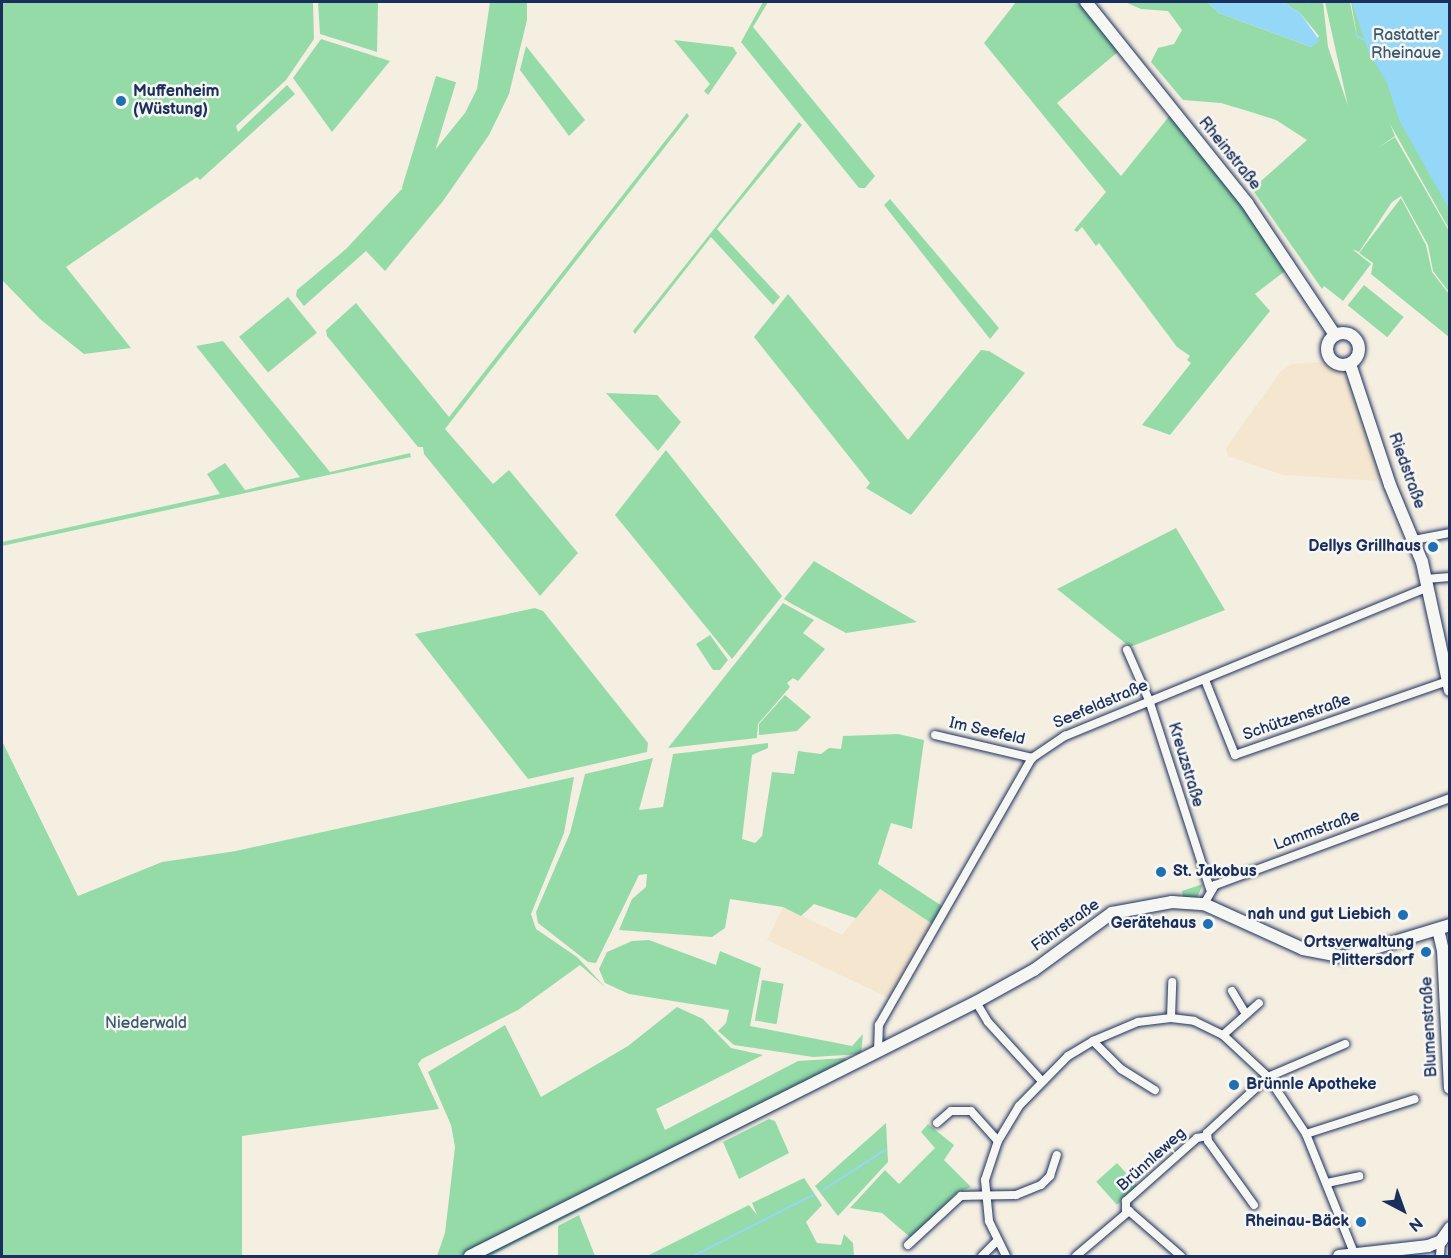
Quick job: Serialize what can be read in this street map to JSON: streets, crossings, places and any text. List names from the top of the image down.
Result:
{
  "streets": {
    "main road": [
      "Rheinstraße",
      "Riedstraße",
      "Fährstraße",
      "Blumenstraße"
    ],
    "street": [
      "Seefeldstraße",
      "Schützenstraße",
      "Im Seefeld",
      "Kreuzstraße",
      "Lammstraße",
      "Brünnleweg"
    ]
  },
  "crossings": [
    ["Rheinstraße", "Riedstraße"],
    ["Riedstraße", "Seefeldstraße"],
    ["Riedstraße", "Schützenstraße"],
    ["Seefeldstraße", "Schützenstraße"],
    ["Seefeldstraße", "Im Seefeld"],
    ["Seefeldstraße", "Kreuzstraße"],
    ["Seefeldstraße", "Fährstraße"],
    ["Kreuzstraße", "Lammstraße"],
    ["Fährstraße", "Blumenstraße"]
  ],
  "parks": ["Rastatter Rheinaue", "Niederwald"],
  "places": [
    "Muffenheim (Wüstung)",
    "Dellys Grillhaus",
    "St. Jakobus",
    "nah und gut Liebich",
    "Gerätehaus",
    "Ortsverwaltung Plittersdorf",
    "Brünnle Apotheke",
    "Rheinau-Bäck"
  ],
  "north": "bottom right"
}
